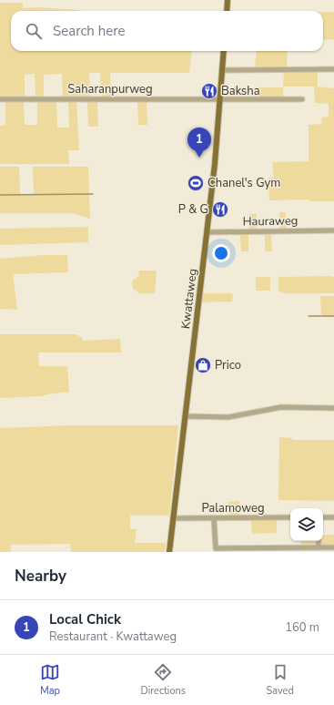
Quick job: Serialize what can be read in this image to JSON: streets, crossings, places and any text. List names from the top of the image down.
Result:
{
  "streets": {
    "main road": ["Kwattaweg"],
    "street": ["Saharanpurweg", "Hauraweg", "Palamoweg"]
  },
  "crossings": [
    ["Saharanpurweg", "Kwattaweg"],
    ["Hauraweg", "Kwattaweg"],
    ["Kwattaweg", "Palamoweg"]
  ],
  "places": {
    "restaurant": ["Baksha", "P & G"],
    "sports": ["Chanel's Gym"],
    "shop": ["Prico"]
  },
  "page": {
    "search": "Search here",
    "pins": "1",
    "heading": "Nearby",
    "list": [
      {
        "mark": "1",
        "name": "Local Chick",
        "note": "Restaurant · Kwattaweg",
        "value": "160 m"
      }
    ],
    "nav": ["Map", "Directions", "Saved"]
  }
}
